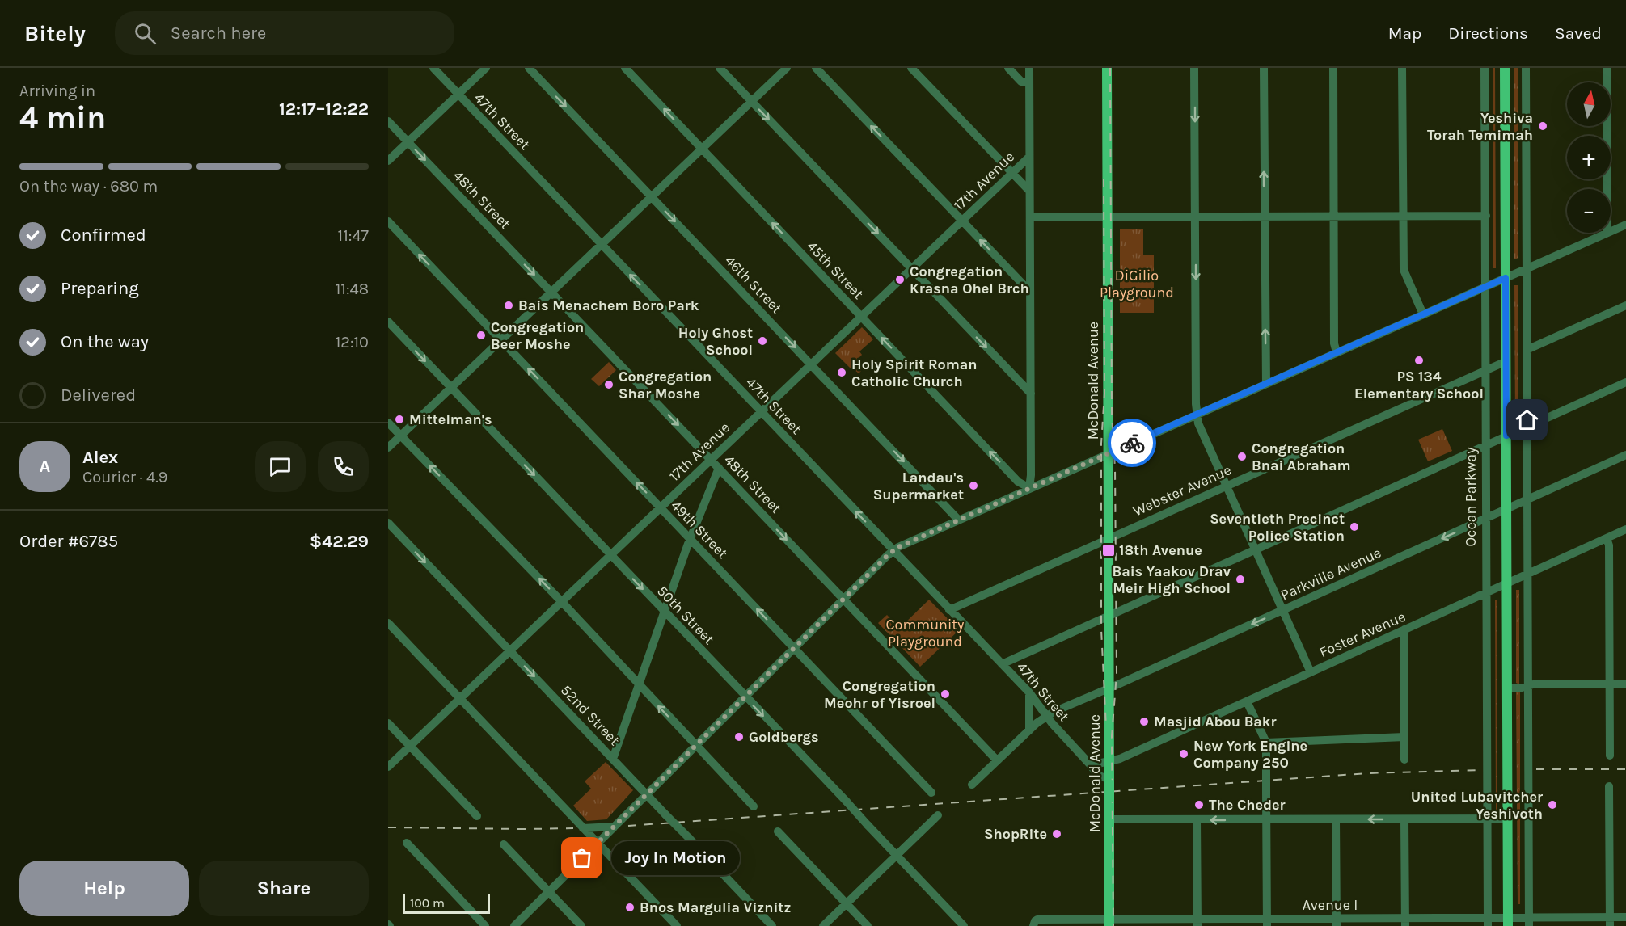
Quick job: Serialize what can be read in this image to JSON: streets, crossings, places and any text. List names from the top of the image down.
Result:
{
  "streets": {
    "main road": ["McDonald Avenue"],
    "street": [
      "47th Street",
      "17th Avenue",
      "48th Street",
      "45th Street",
      "46th Street",
      "Webster Avenue",
      "Ocean Parkway",
      "49th Street",
      "Parkville Avenue",
      "50th Street",
      "Foster Avenue",
      "52nd Street",
      "Avenue I"
    ]
  },
  "crossings": [
    ["47th Street", "17th Avenue"],
    ["47th Street", "McDonald Avenue"],
    ["47th Street", "Webster Avenue"],
    ["47th Street", "Parkville Avenue"],
    ["17th Avenue", "48th Street"],
    ["17th Avenue", "45th Street"],
    ["17th Avenue", "46th Street"],
    ["17th Avenue", "49th Street"],
    ["17th Avenue", "50th Street"],
    ["17th Avenue", "52nd Street"],
    ["48th Street", "Parkville Avenue"],
    ["McDonald Avenue", "Webster Avenue"],
    ["McDonald Avenue", "Parkville Avenue"],
    ["McDonald Avenue", "Foster Avenue"],
    ["McDonald Avenue", "Avenue I"],
    ["Webster Avenue", "Ocean Parkway"],
    ["Ocean Parkway", "Parkville Avenue"],
    ["Ocean Parkway", "Foster Avenue"],
    ["Ocean Parkway", "Avenue I"]
  ],
  "one_way": [
    "47th Street",
    "48th Street",
    "46th Street",
    "49th Street"
  ],
  "parks": ["DiGilio Playground", "Community Playground"],
  "places": {
    "other": [
      "Yeshiva Torah Temimah",
      "Congregation Krasna Ohel Brch",
      "Bais Menachem Boro Park",
      "Congregation Beer Moshe",
      "Holy Ghost School",
      "PS 134 Elementary School",
      "Holy Spirit Roman Catholic Church",
      "Congregation Shar Moshe",
      "Mittelman's",
      "Congregation Bnai Abraham",
      "Landau's Supermarket",
      "Seventieth Precinct Police Station",
      "Bais Yaakov Drav Meir High School",
      "Congregation Meohr of Yisroel",
      "Masjid Abou Bakr",
      "Goldbergs",
      "New York Engine Company 250",
      "The Cheder",
      "United Lubavitcher Yeshivoth",
      "ShopRite",
      "Joy In Motion",
      "Bnos Margulia Viznitz"
    ],
    "transit": ["18th Avenue"]
  },
  "scale_bar": "100 m",
  "north": "top",
  "page": {
    "header": "Bitely",
    "search": "Search here",
    "nav": ["Map", "Directions", "Saved"],
    "heading": ["4 min", "Arriving in", "12:17–12:22"],
    "panel": [
      "Alex",
      "Courier · 4.9",
      "Order #6785",
      "$42.29"
    ],
    "map_buttons": ["+", "−"],
    "bar": "On the way · 680 m",
    "list": [
      ["Confirmed", "11:47"],
      ["Preparing", "11:48"],
      ["On the way", "12:10"],
      "Delivered"
    ],
    "round": "A",
    "bubble": "Joy In Motion",
    "buttons": ["Help", "Share"],
    "scale": "100 m"
  }
}
